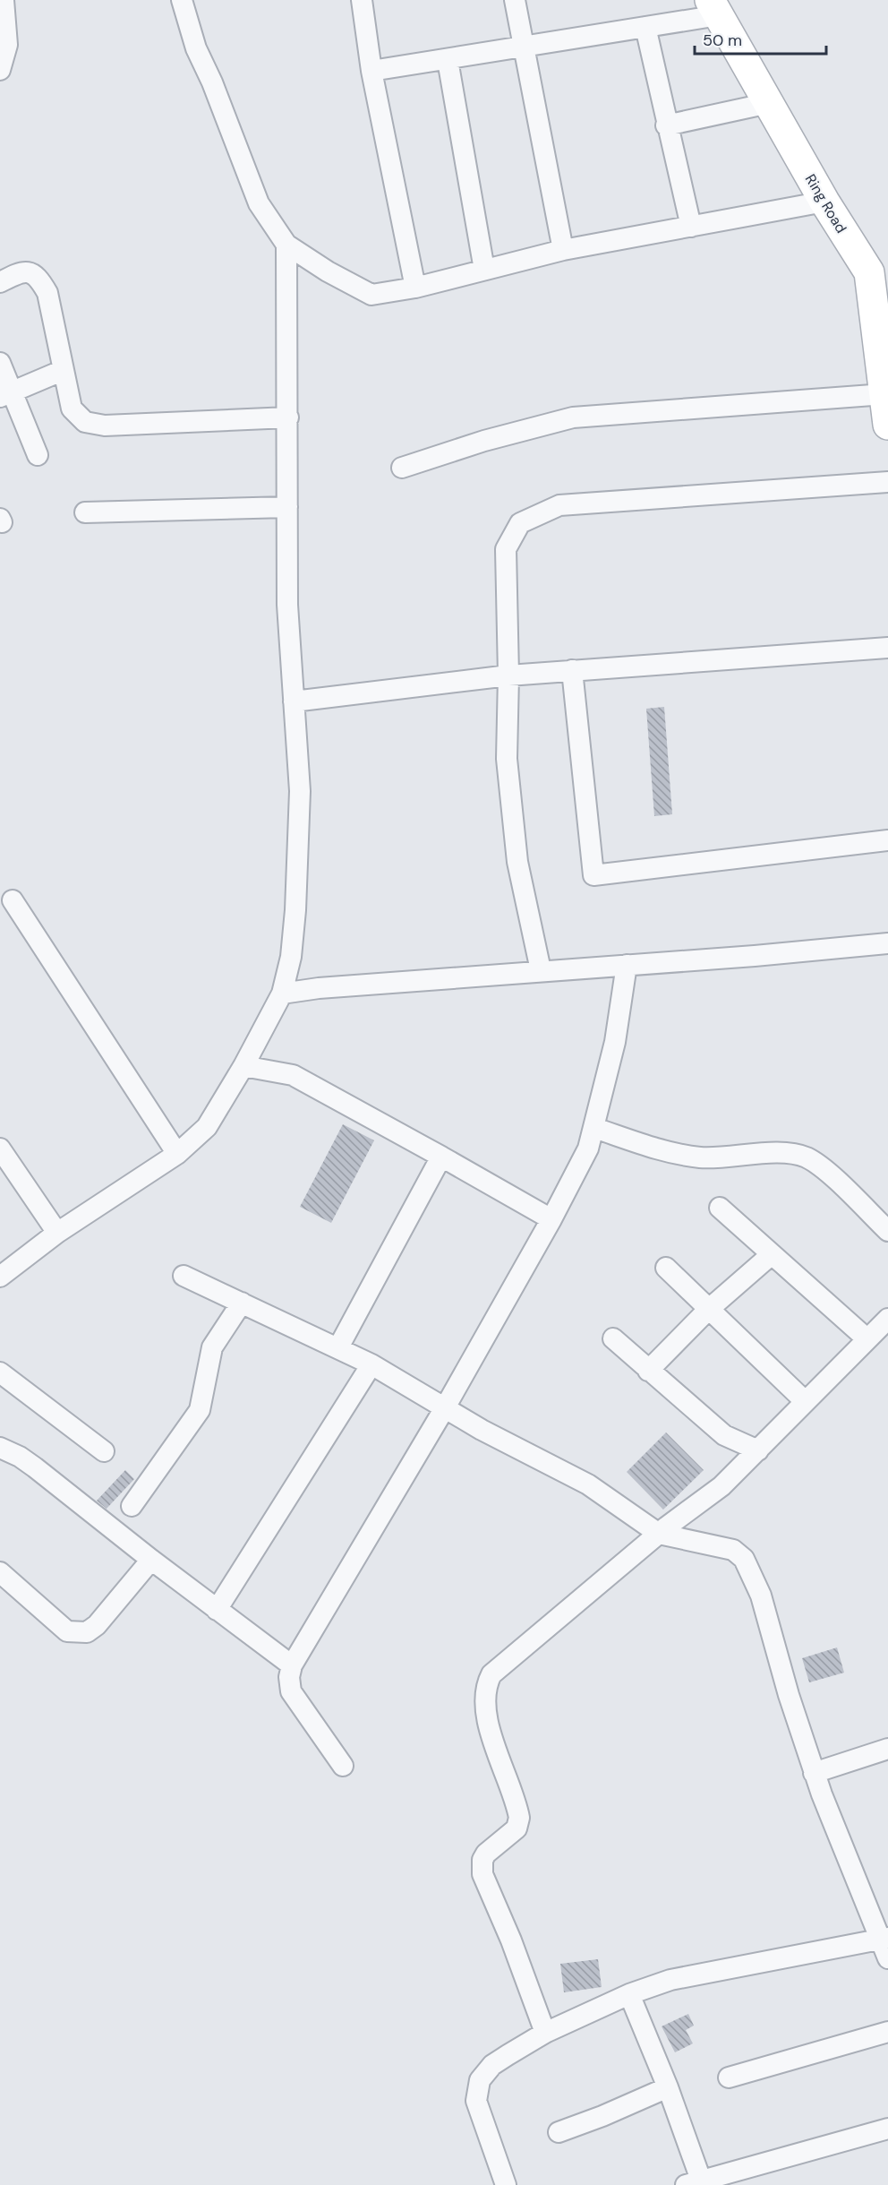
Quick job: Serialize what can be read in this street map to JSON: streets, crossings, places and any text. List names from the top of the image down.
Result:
{
  "streets": {
    "main road": ["Ring Road"]
  },
  "scale_bar": "50 m"
}
